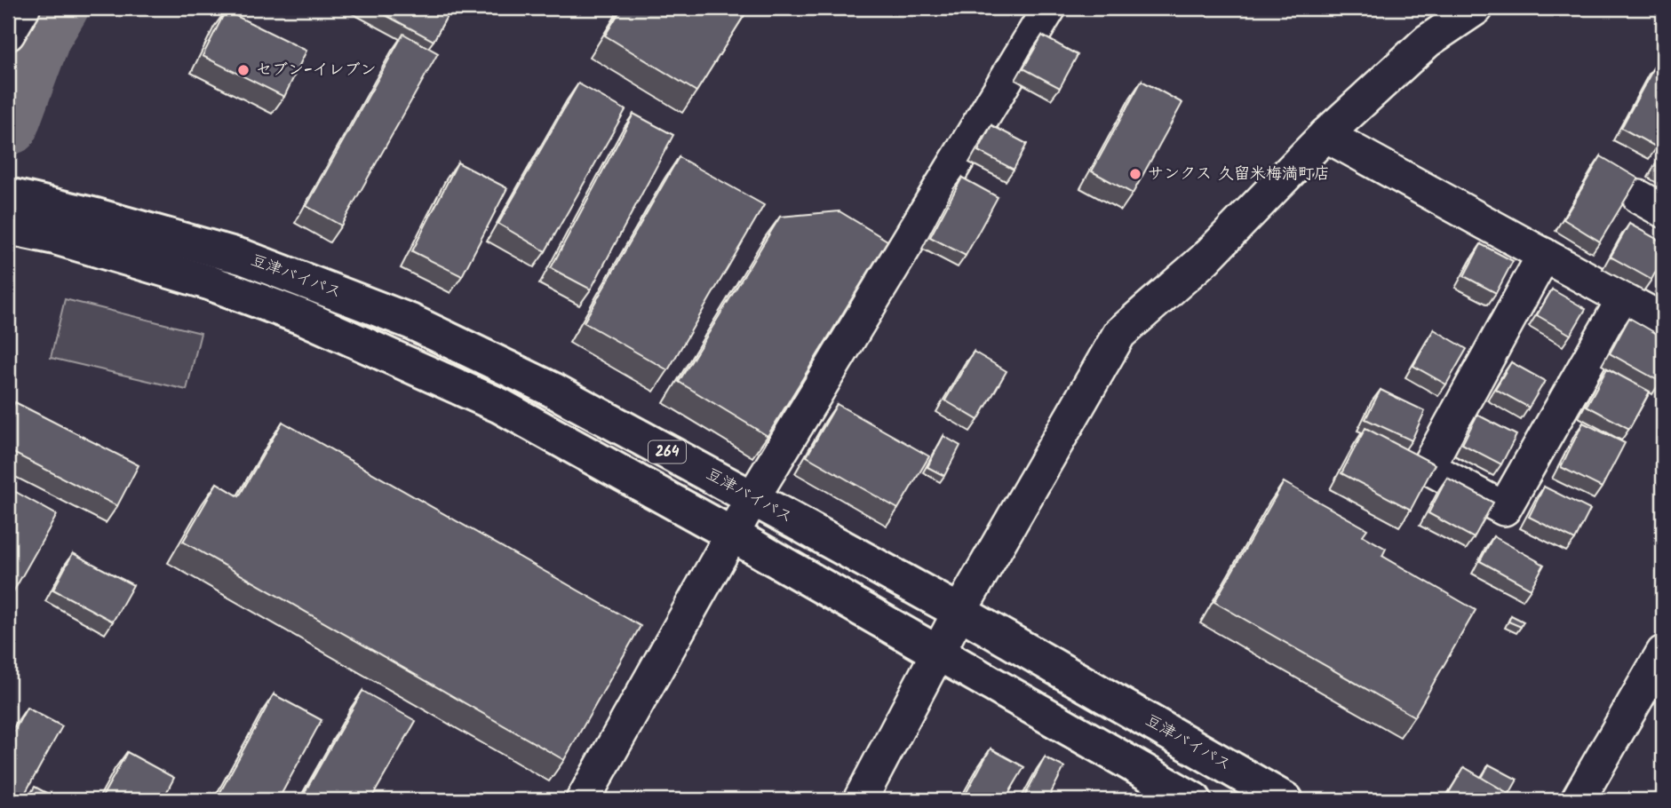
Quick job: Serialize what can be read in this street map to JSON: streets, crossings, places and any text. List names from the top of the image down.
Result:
{
  "streets": {
    "highway": ["豆津バイパス", "264"]
  },
  "places": ["セブン-イレブン", "サンクス 久留米梅満町店"]
}
